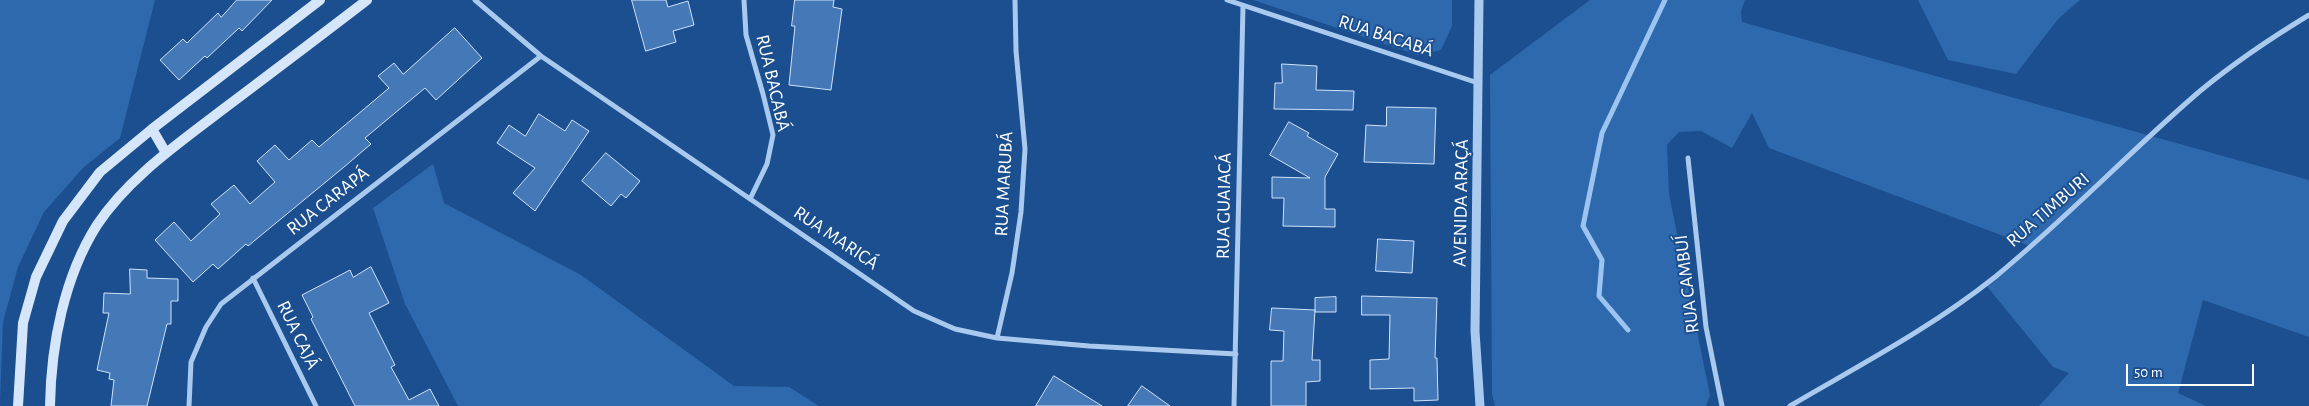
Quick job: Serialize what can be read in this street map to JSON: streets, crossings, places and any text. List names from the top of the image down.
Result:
{
  "streets": {
    "street": [
      "RUA BACABÁ",
      "RUA MARUBÁ",
      "RUA CARAPÁ",
      "AVENIDA ARAÇÁ",
      "RUA GUAIACÁ",
      "RUA TIMBURI",
      "RUA MARICÁ",
      "RUA CAMBUÍ",
      "RUA CAJÁ"
    ]
  },
  "crossings": [
    ["RUA BACABÁ", "AVENIDA ARAÇÁ"],
    ["RUA BACABÁ", "RUA GUAIACÁ"],
    ["RUA BACABÁ", "RUA MARICÁ"],
    ["RUA MARUBÁ", "RUA MARICÁ"],
    ["RUA CARAPÁ", "RUA MARICÁ"],
    ["RUA CARAPÁ", "RUA CAJÁ"],
    ["RUA GUAIACÁ", "RUA MARICÁ"]
  ],
  "scale_bar": "50 m"
}
